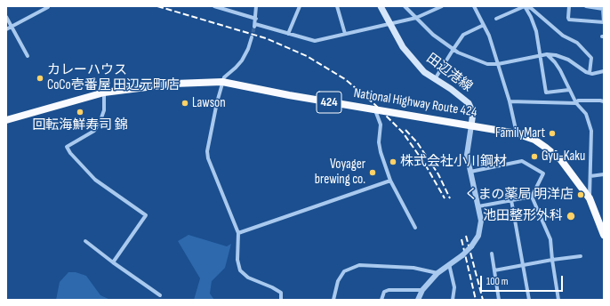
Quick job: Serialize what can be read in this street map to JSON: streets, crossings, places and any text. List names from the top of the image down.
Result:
{
  "streets": {
    "highway": ["424", "National Highway Route 424"],
    "main road": ["田辺港線"]
  },
  "crossings": [
    ["田辺港線", "National Highway Route 424"]
  ],
  "places": [
    "カレーハウス CoCo壱番屋 田辺元町店",
    "Lawson",
    "回転海鮮寿司 錦",
    "FamilyMart",
    "Gyū-Kaku",
    "株式会社小川鋼材",
    "Voyager brewing co.",
    "くまの薬局 明洋店",
    "池田整形外科"
  ],
  "scale_bar": "100 m"
}
